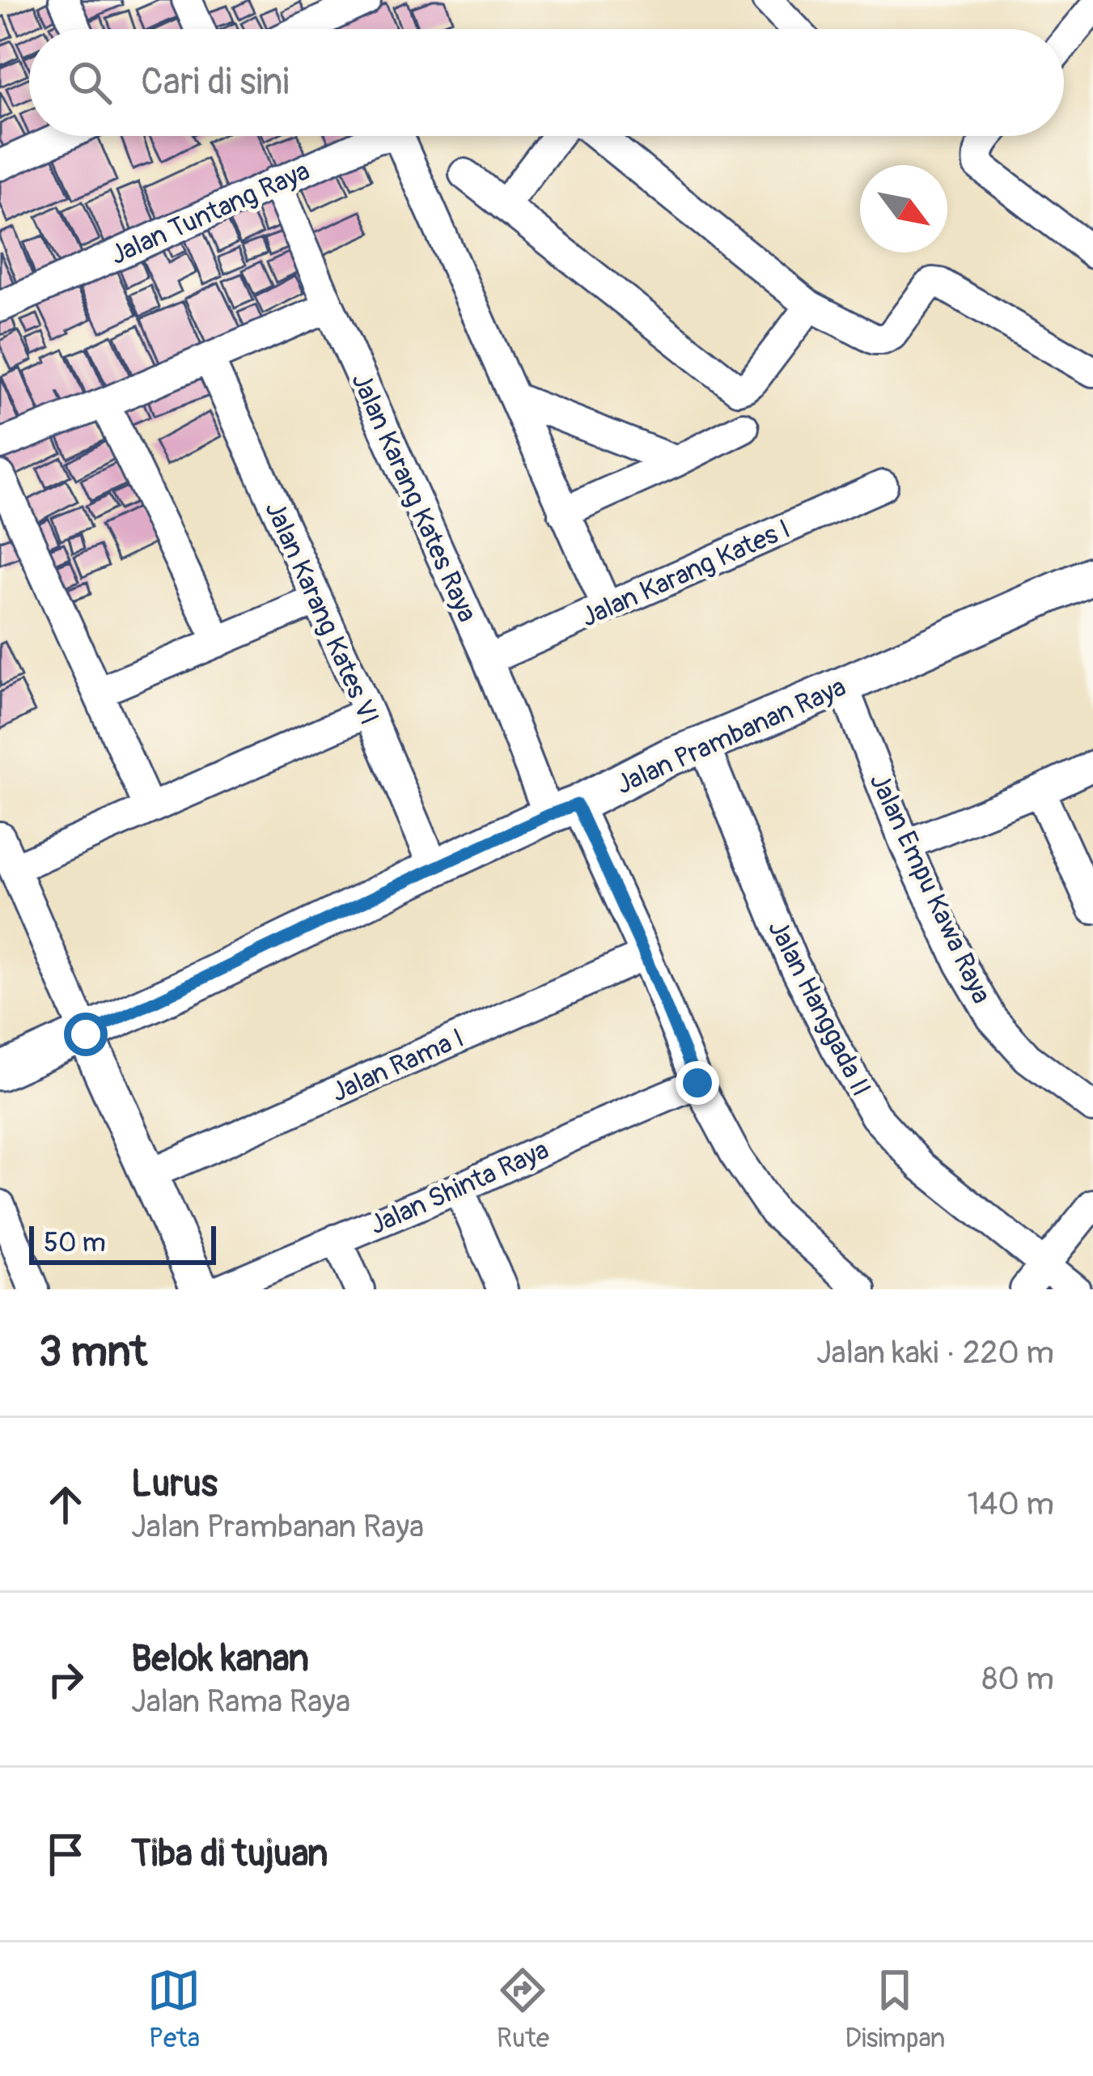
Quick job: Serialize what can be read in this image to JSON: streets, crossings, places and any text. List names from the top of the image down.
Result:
{
  "streets": {
    "street": [
      "Jalan Tuntang Raya",
      "Jalan Karang Kates Raya",
      "Jalan Karang Kates I",
      "Jalan Karang Kates VI",
      "Jalan Prambanan Raya",
      "Jalan Empu Kawa Raya",
      "Jalan Hanggada II",
      "Jalan Rama I",
      "Jalan Shinta Raya"
    ]
  },
  "crossings": [
    ["Jalan Tuntang Raya", "Jalan Karang Kates Raya"],
    ["Jalan Karang Kates Raya", "Jalan Karang Kates I"],
    ["Jalan Karang Kates Raya", "Jalan Prambanan Raya"],
    ["Jalan Karang Kates Raya", "Jalan Rama I"],
    ["Jalan Karang Kates Raya", "Jalan Shinta Raya"],
    ["Jalan Karang Kates VI", "Jalan Prambanan Raya"],
    ["Jalan Prambanan Raya", "Jalan Empu Kawa Raya"],
    ["Jalan Prambanan Raya", "Jalan Hanggada II"]
  ],
  "scale_bar": "50 m",
  "north": "bottom right",
  "page": {
    "search": "Cari di sini",
    "scale": "50 m",
    "heading": ["3 mnt", "Jalan kaki · 220 m"],
    "list": [
      ["Lurus", "Jalan Prambanan Raya", "140 m"],
      ["Belok kanan", "Jalan Rama Raya", "80 m"],
      "Tiba di tujuan"
    ],
    "nav": ["Peta", "Rute", "Disimpan"]
  }
}
